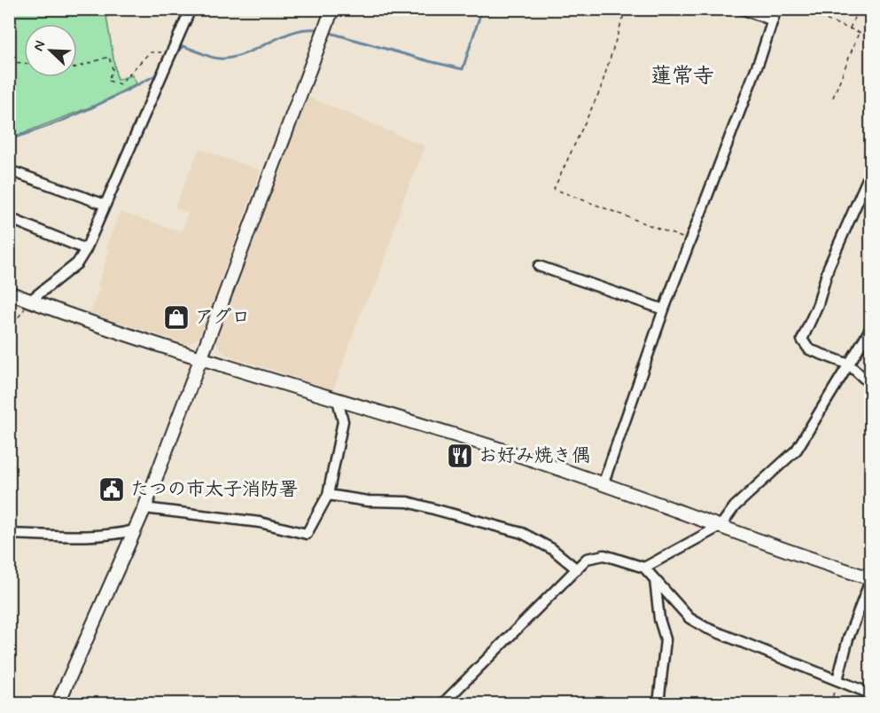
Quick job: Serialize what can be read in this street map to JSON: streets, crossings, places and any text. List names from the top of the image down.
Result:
{
  "districts": ["蓮常寺"],
  "places": {
    "shop": ["アグロ"],
    "restaurant": ["お好み焼き偶"],
    "public building": ["たつの市太子消防署"]
  },
  "north": "top left"
}
